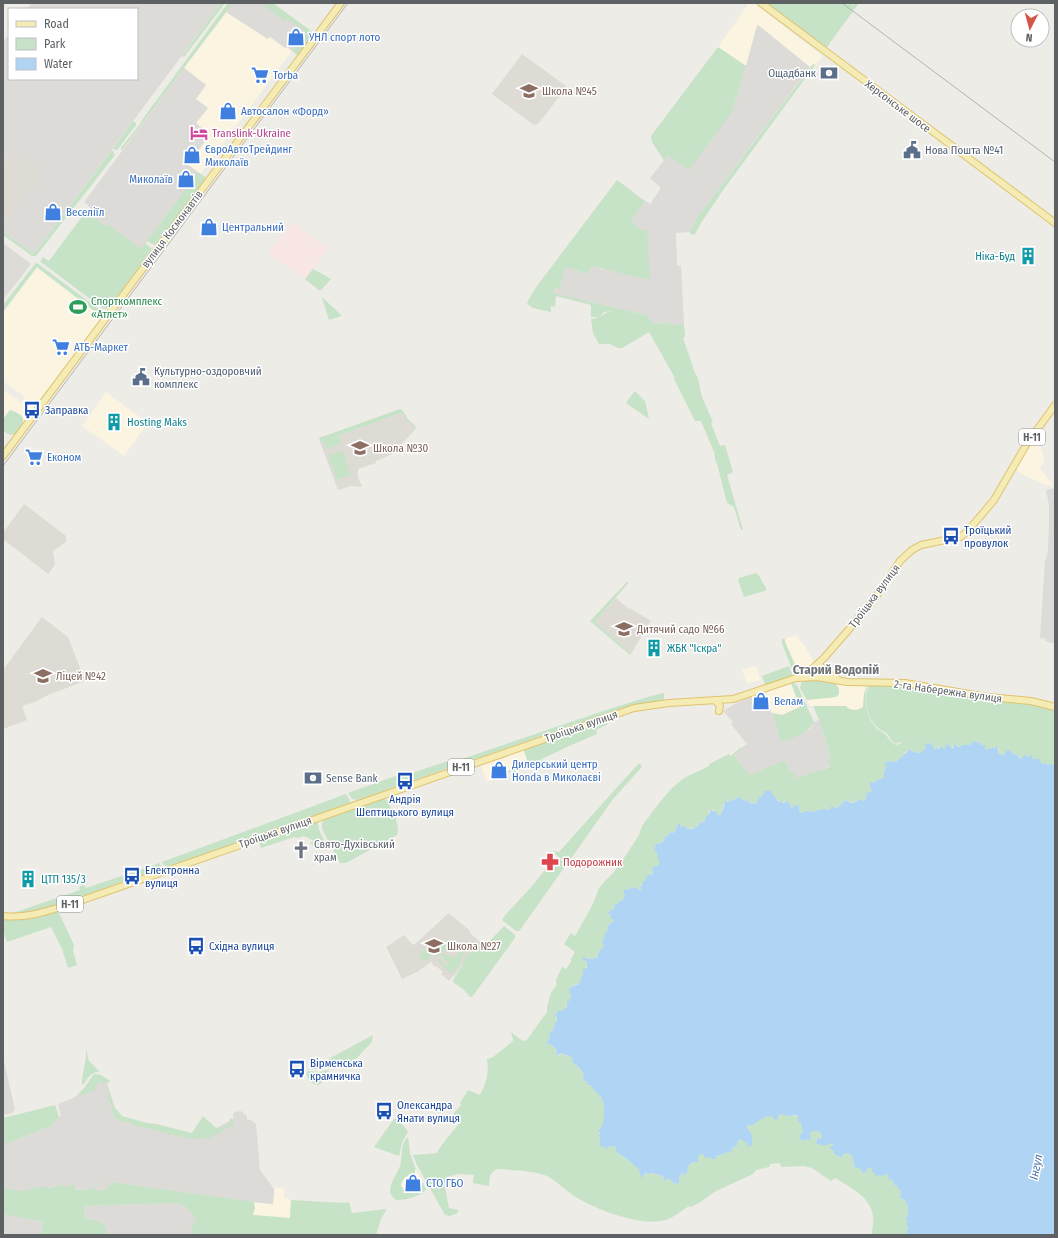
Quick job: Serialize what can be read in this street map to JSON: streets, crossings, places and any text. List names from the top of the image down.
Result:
{
  "streets": {
    "main road": [
      "Херсонське шосе",
      "вулиця Космонавтів",
      "Н-11",
      "Троїцька вулиця",
      "2-га Набережна вулиця"
    ]
  },
  "crossings": [
    ["Троїцька вулиця", "2-га Набережна вулиця"]
  ],
  "districts": ["Старий Водопій"],
  "water": ["Інгул"],
  "places": {
    "shop": [
      "УНЛ спорт лото",
      "Автосалон «Форд»",
      "ЄвроАвтоТрейдинг Миколаїв",
      "Миколаїв",
      "Веселіїл",
      "Центральний",
      "Велам",
      "Дилерський центр Honda в Миколаєві",
      "СТО ГБО"
    ],
    "bank": ["Ощадбанк", "Sense Bank"],
    "supermarket": ["Torba", "АТБ-Маркет", "Економ"],
    "school or university": [
      "Школа №45",
      "Школа №30",
      "Дитячий садо №66",
      "Ліцей №42",
      "Школа №27"
    ],
    "hotel": ["Translink-Ukraine"],
    "public building": ["Нова Пошта №41", "Культурно-оздоровчий комплекс"],
    "building": [
      "Ніка-Буд",
      "Hosting Maks",
      "ЖБК \"Іскра\"",
      "ЦТП 135/3"
    ],
    "sports": ["Спорткомплекс «Атлет»"],
    "bus stop": [
      "Заправка",
      "Троїцький провулок",
      "Андрія Шептицького вулиця",
      "Електронна вулиця",
      "Східна вулиця",
      "Вірменська крамничка",
      "Олександра Янати вулиця"
    ],
    "church": ["Свято-Духівський храм"],
    "pharmacy": ["Подорожник"]
  },
  "legend": ["Road", "Park", "Water"],
  "north": "bottom"
}
